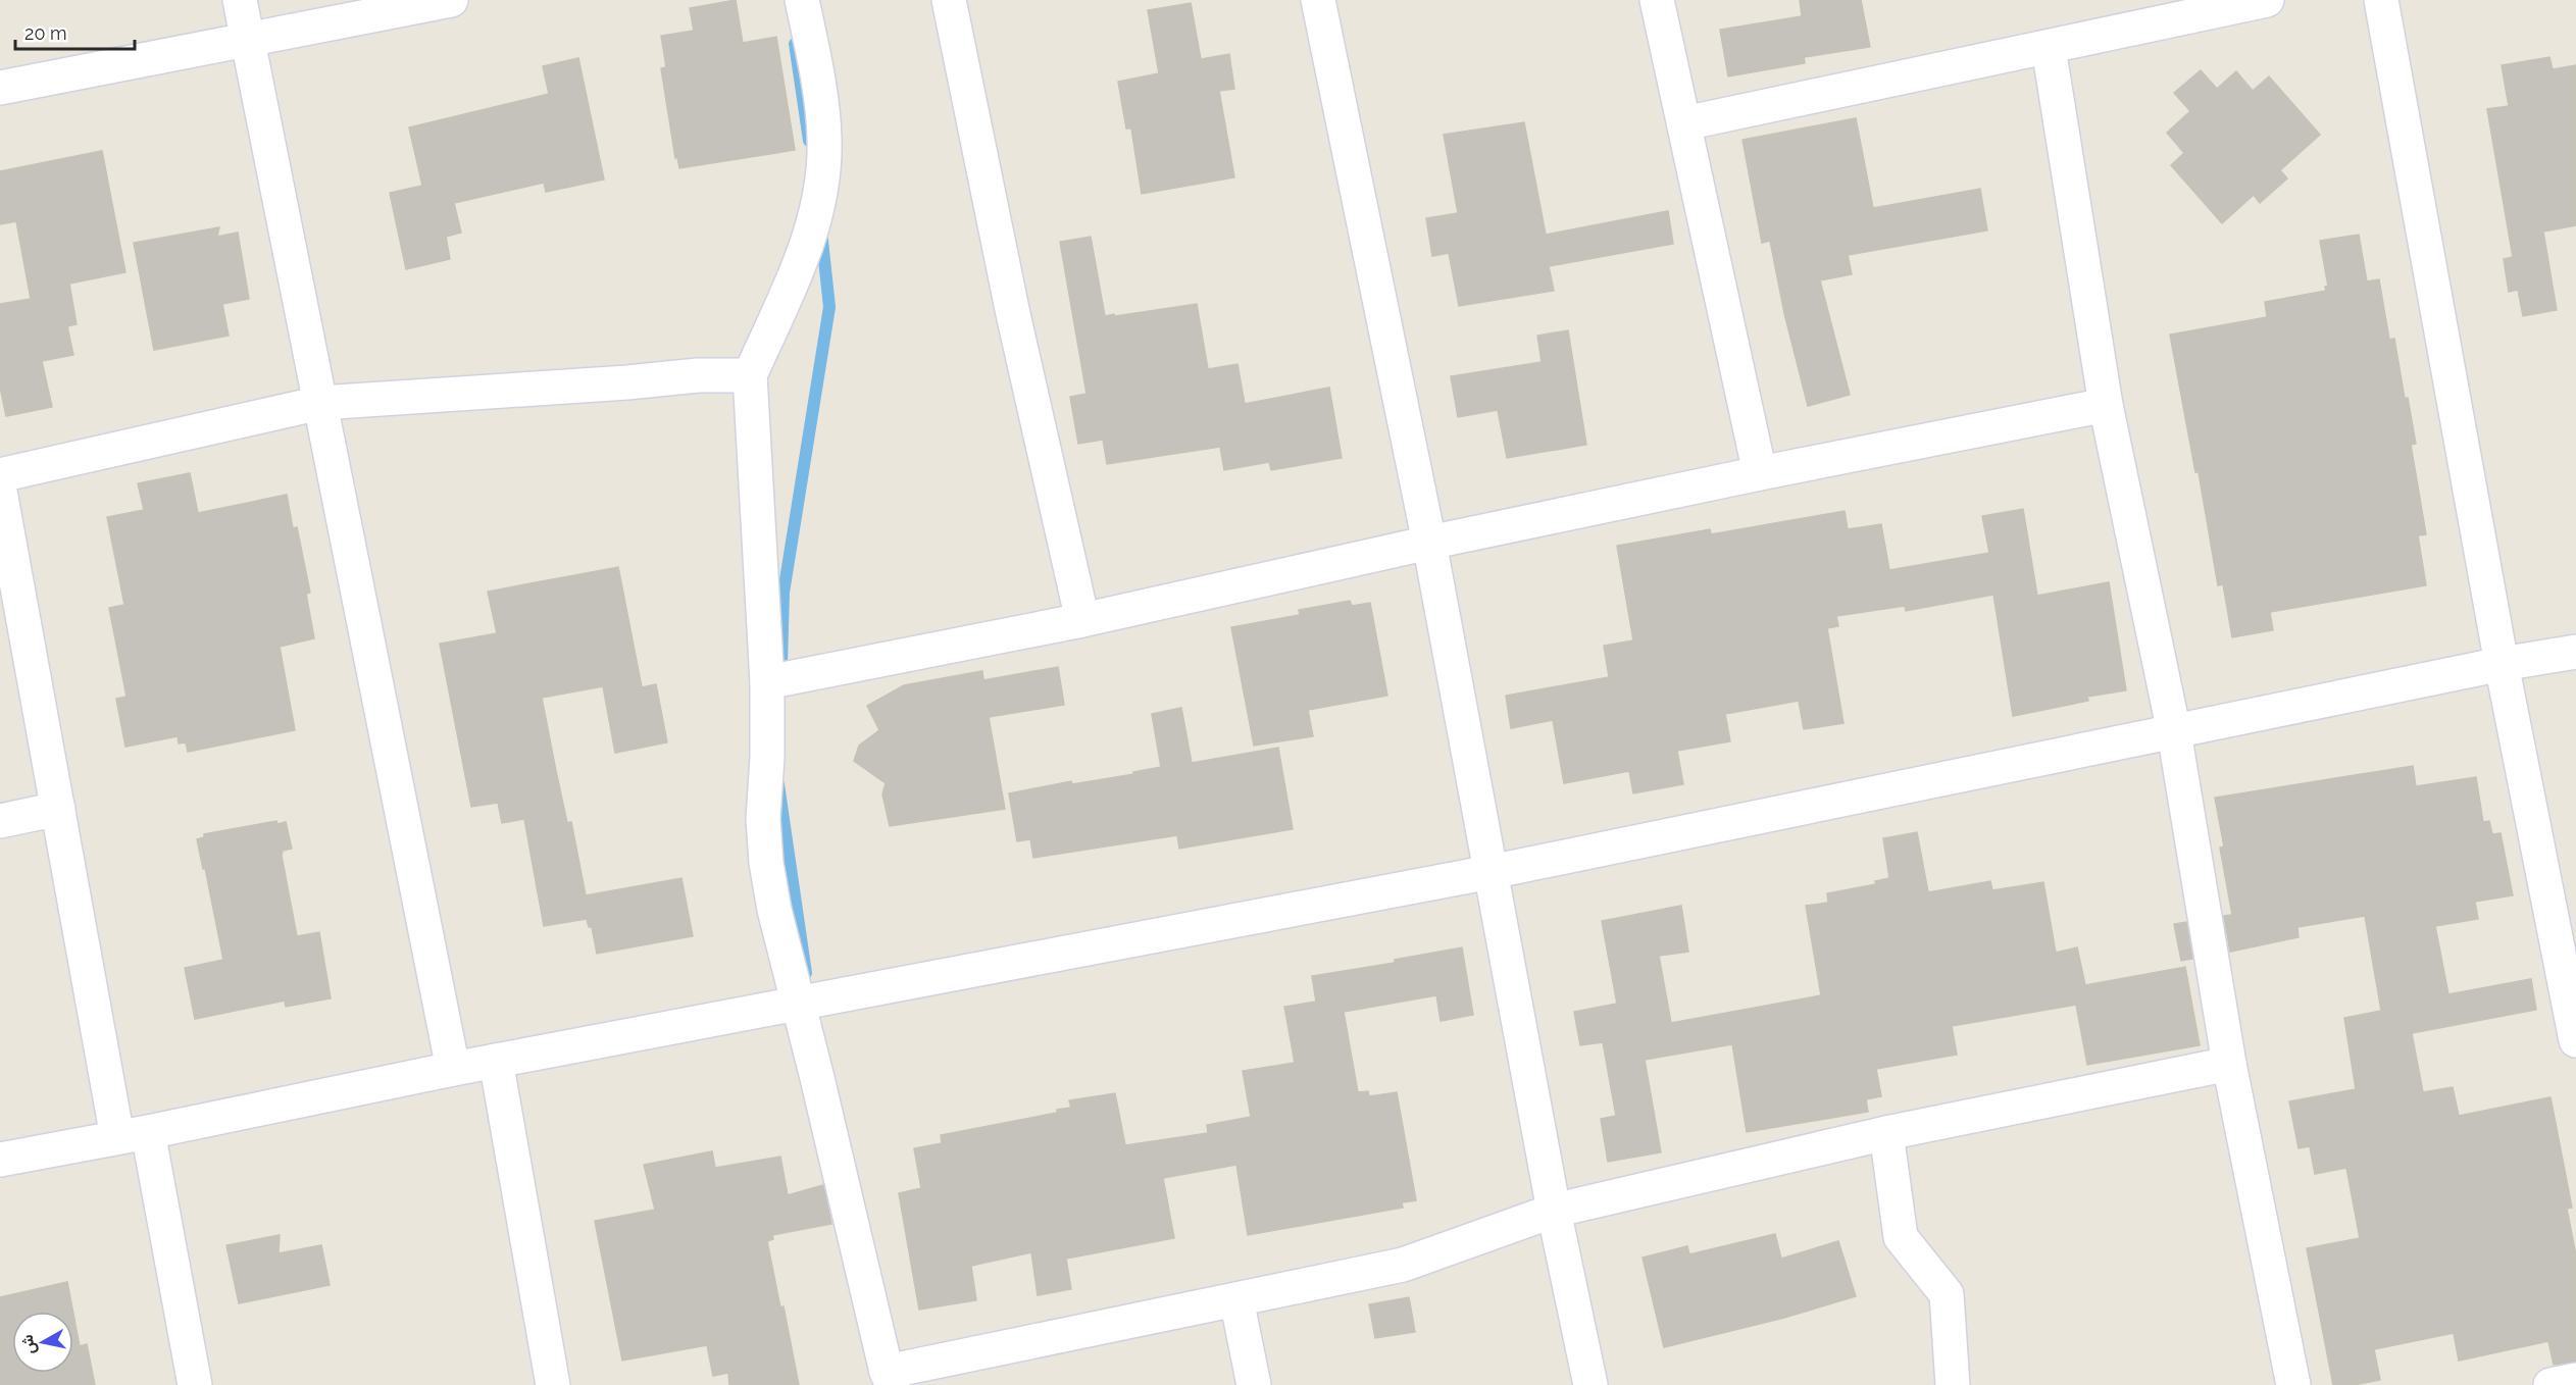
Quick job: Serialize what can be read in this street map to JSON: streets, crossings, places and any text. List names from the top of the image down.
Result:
{
  "scale_bar": "20 m",
  "north": "left"
}
